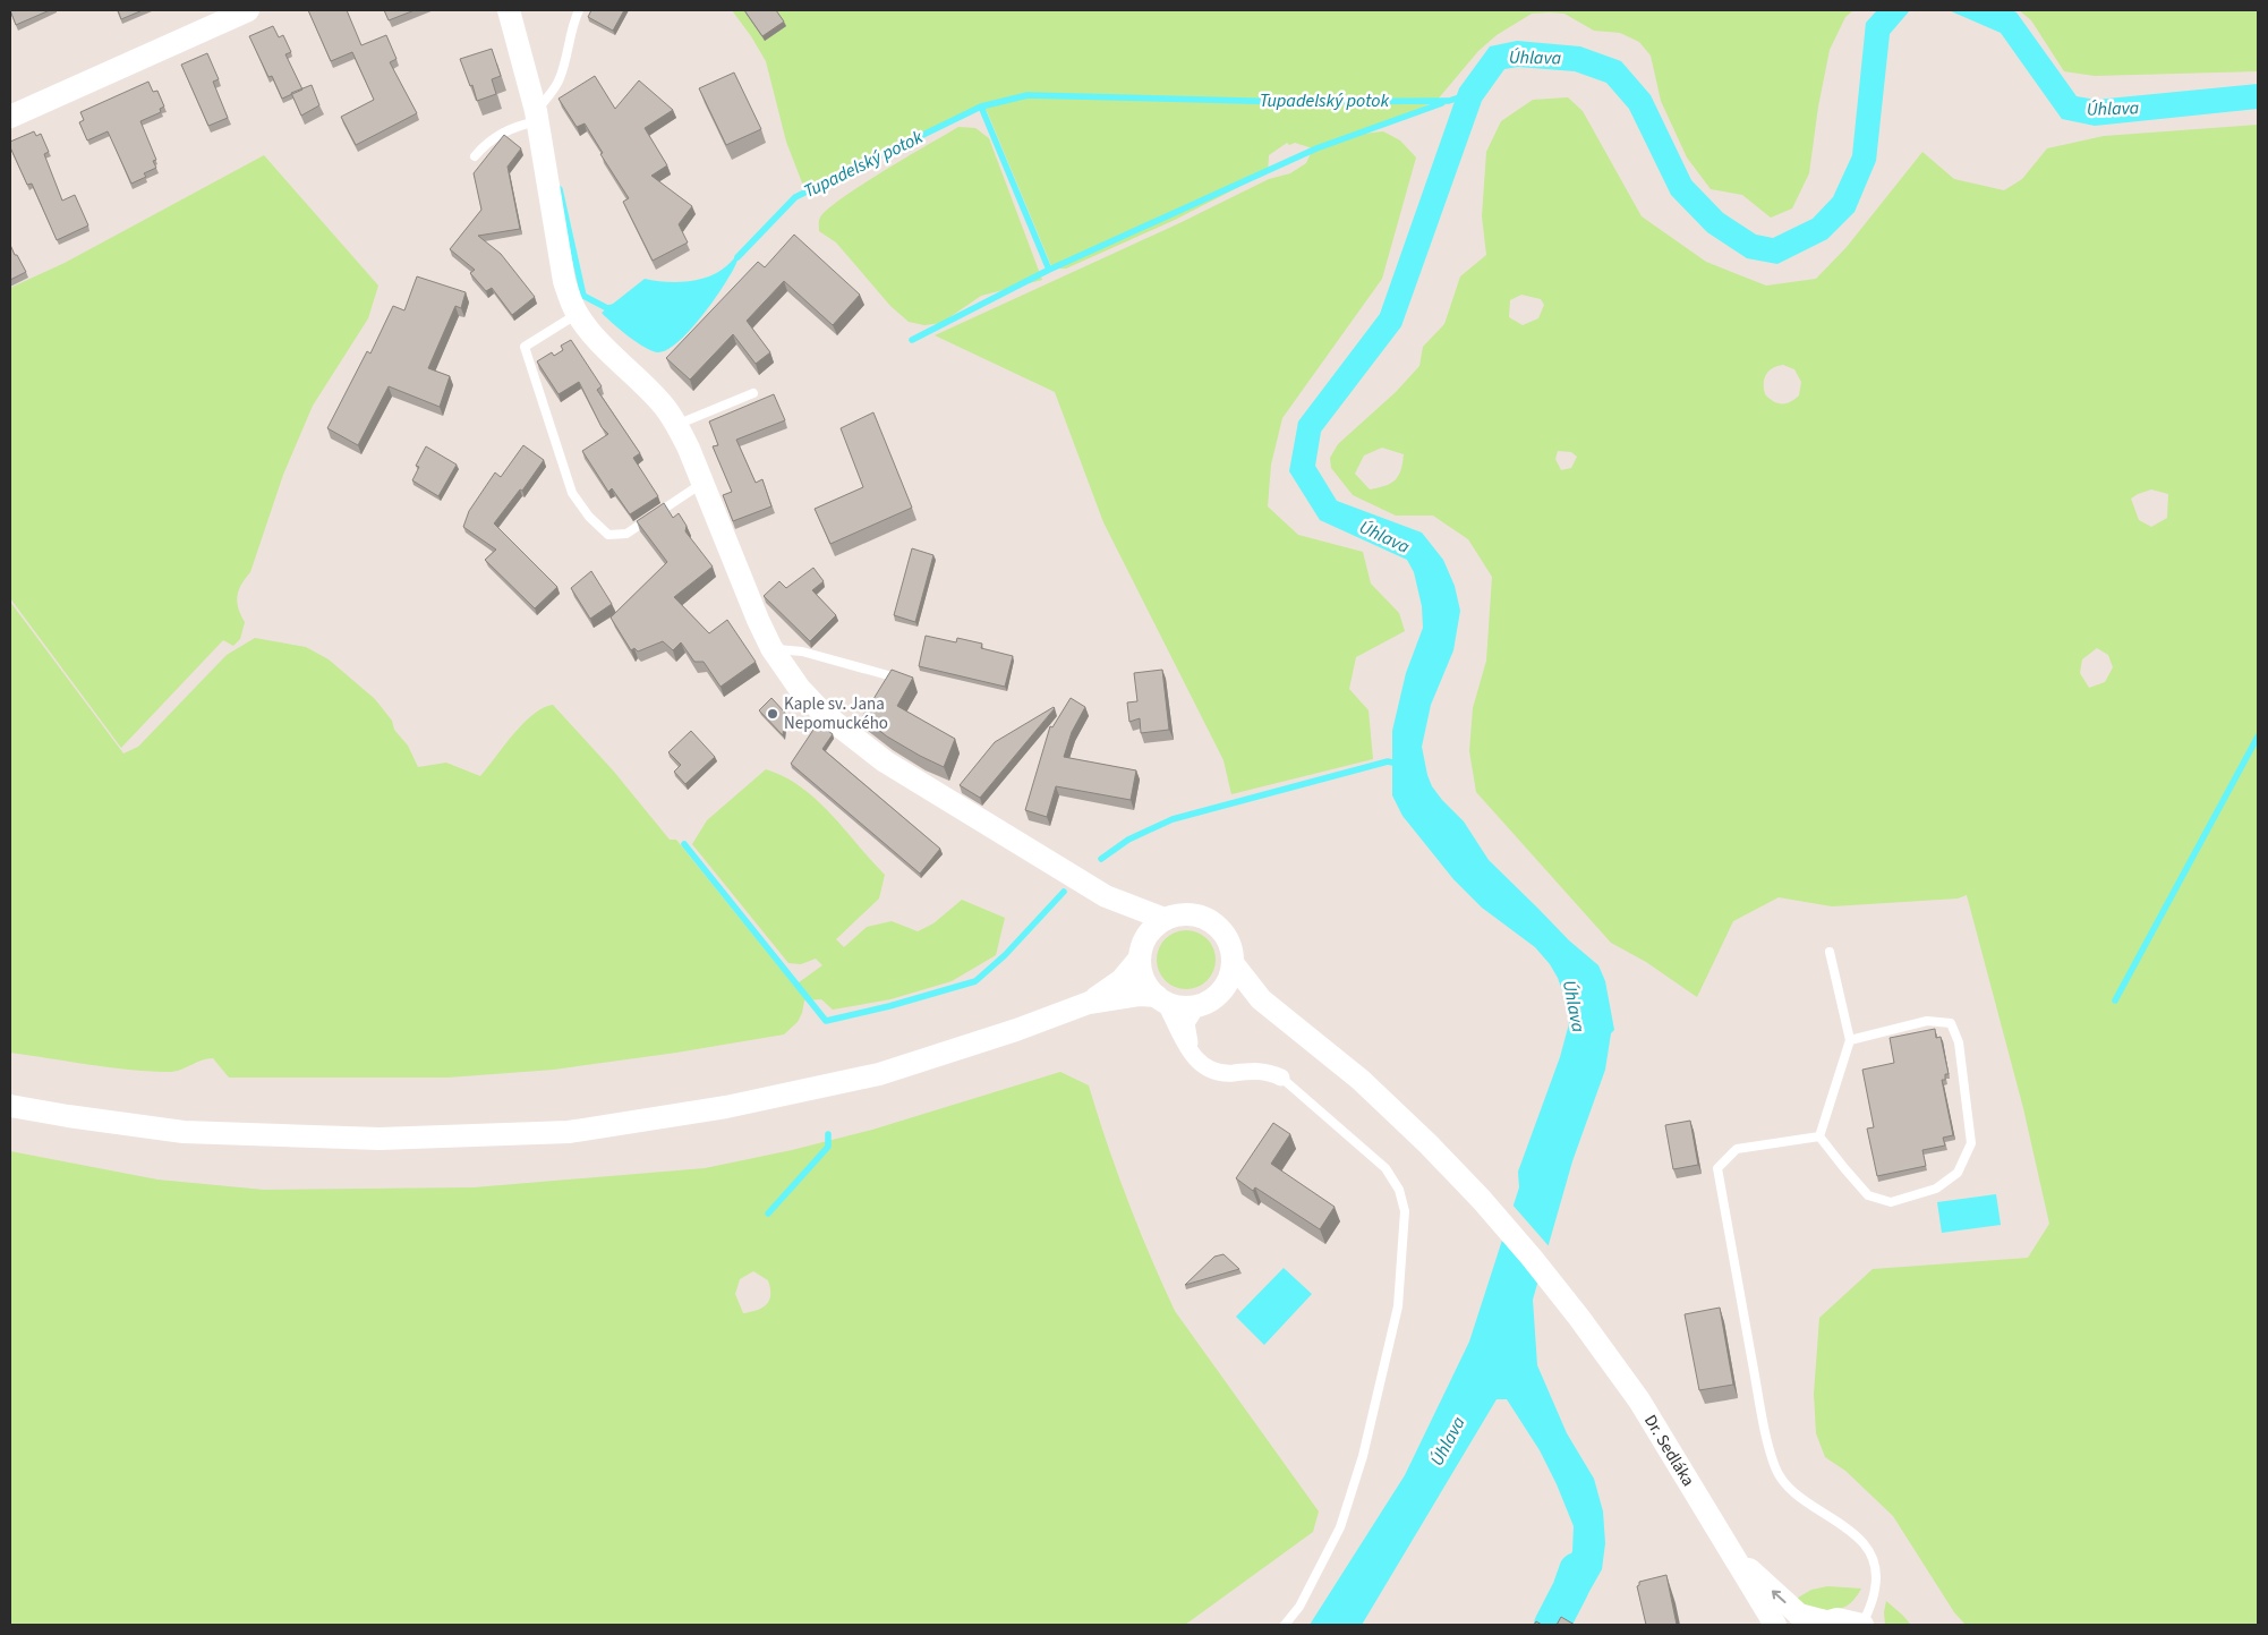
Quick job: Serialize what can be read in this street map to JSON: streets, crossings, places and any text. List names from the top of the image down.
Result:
{
  "streets": {
    "main road": ["Dr. Sedláka"]
  },
  "water": ["Úhlava", "Tupadelský potok"],
  "places": ["Kaple sv. Jana Nepomuckého"]
}
